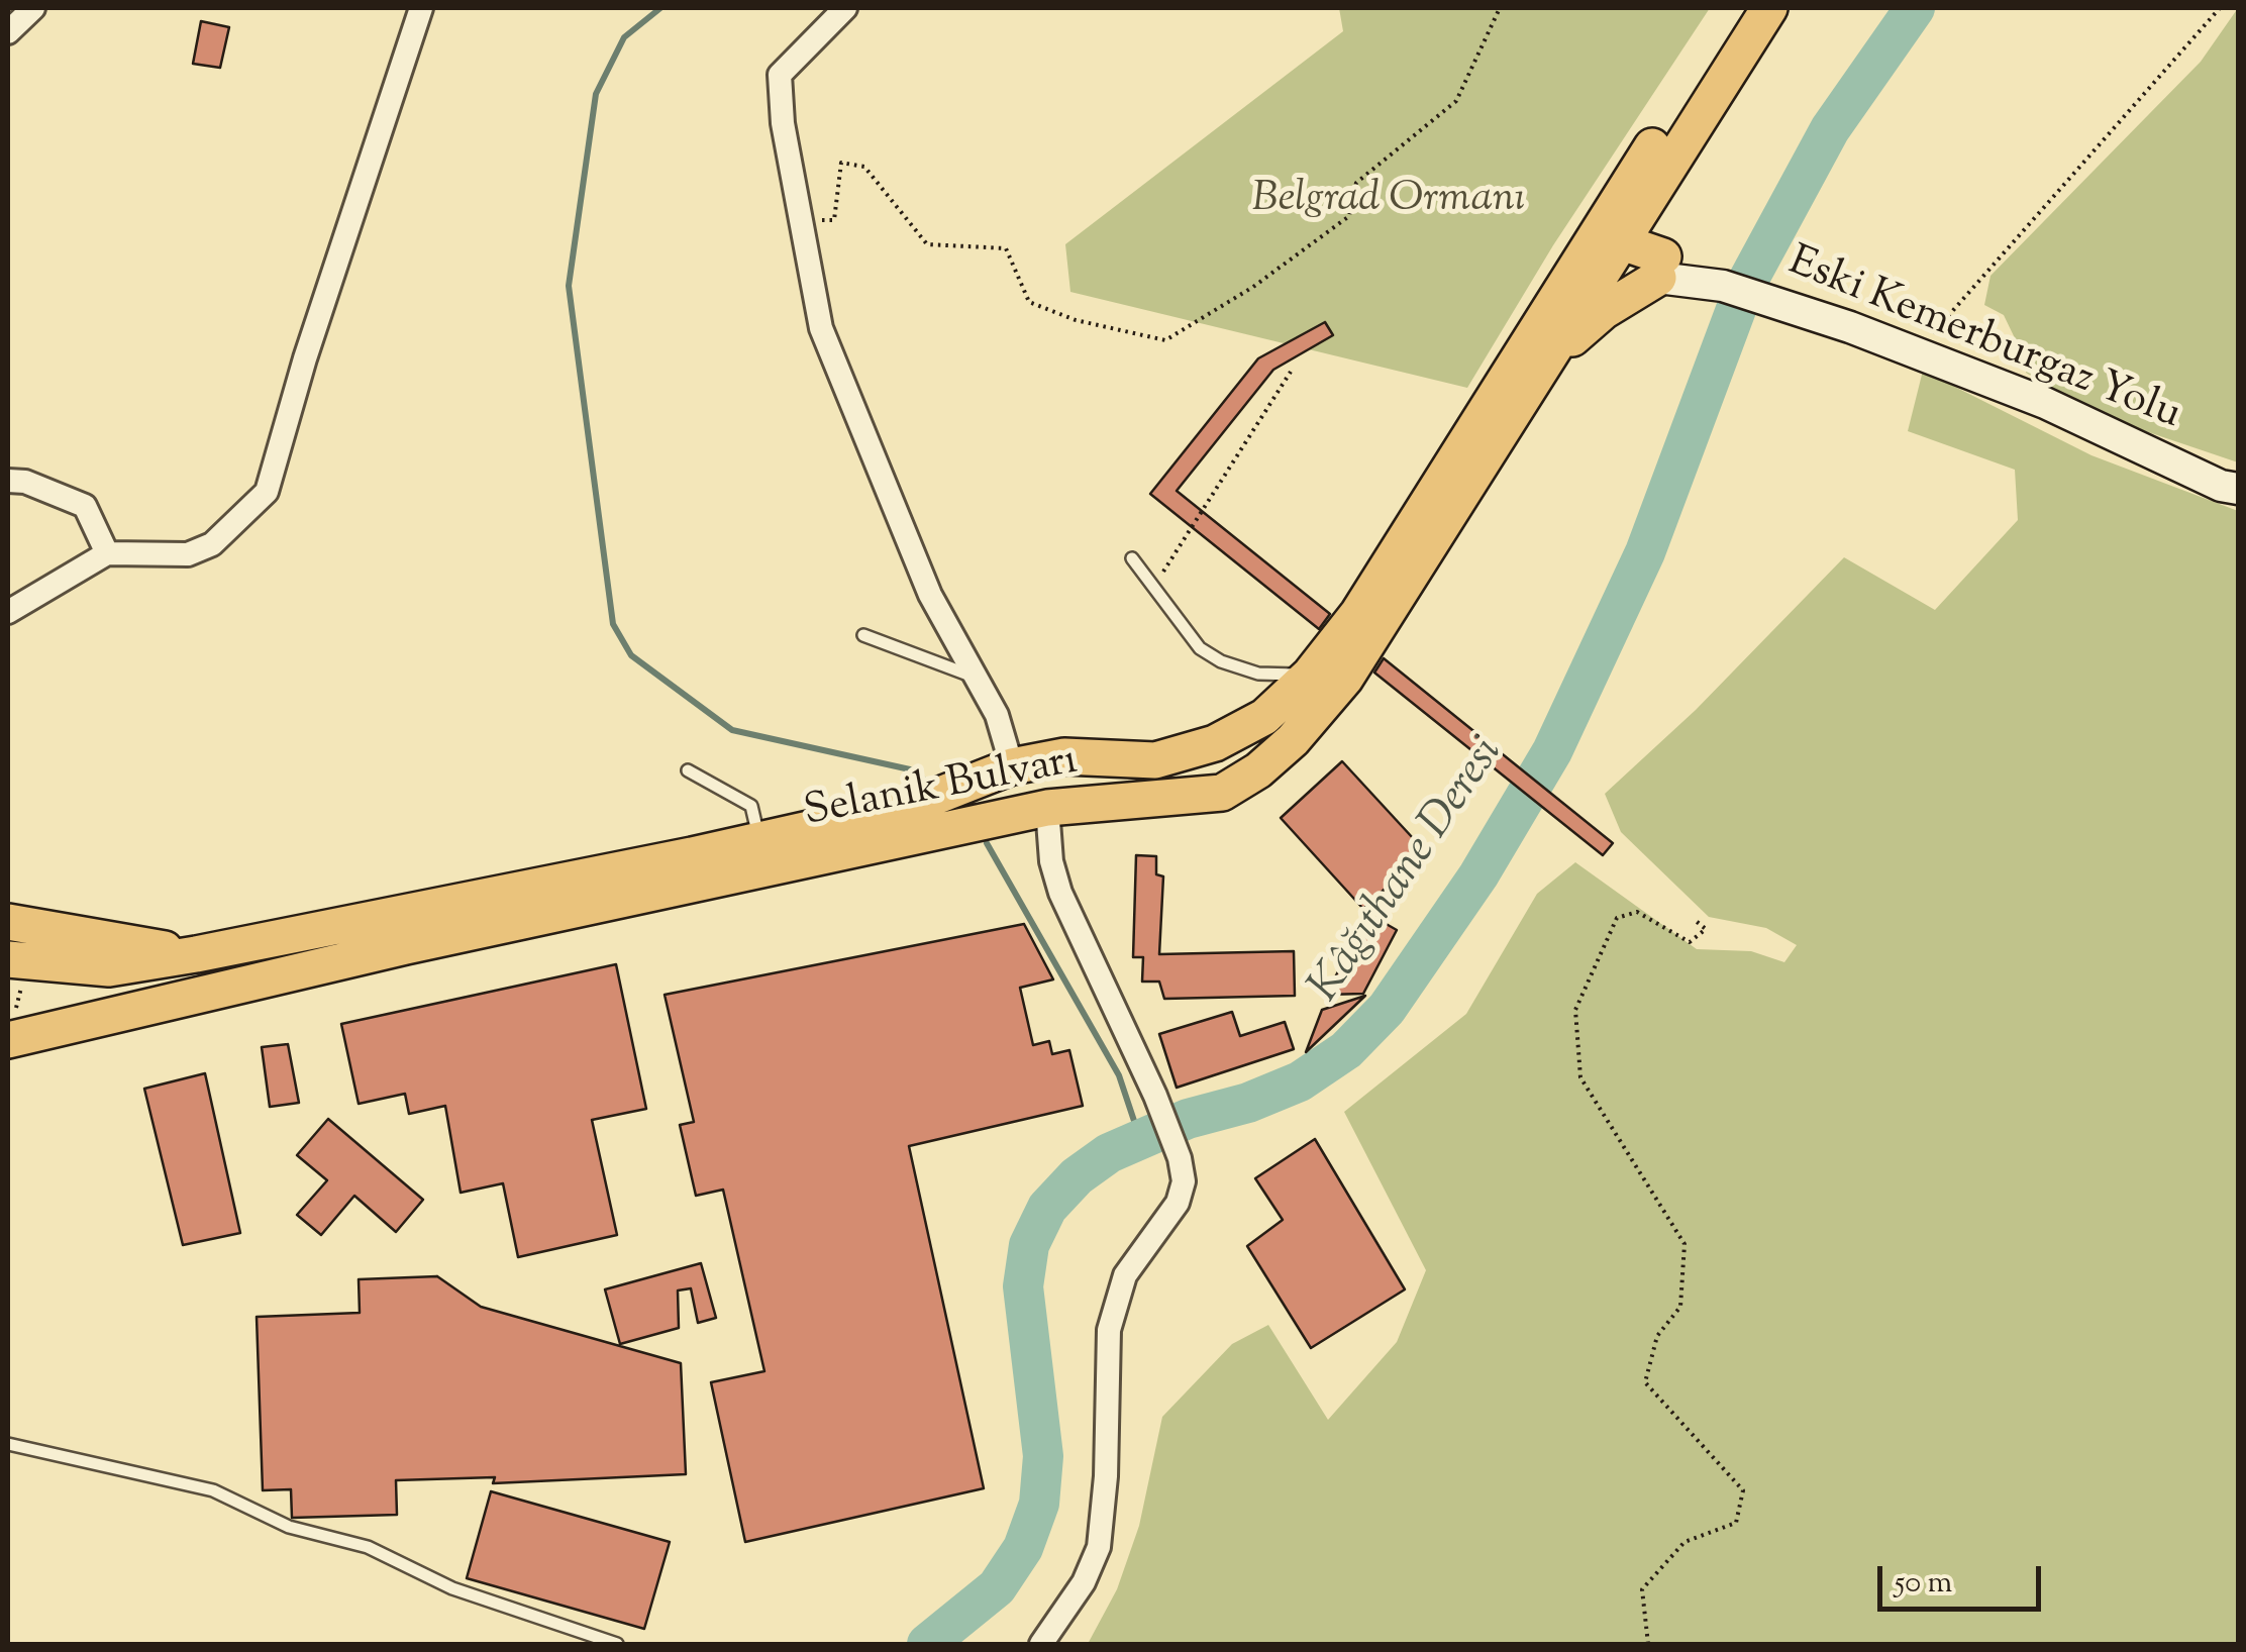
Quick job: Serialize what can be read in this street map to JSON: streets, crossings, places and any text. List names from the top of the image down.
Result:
{
  "streets": {
    "main road": ["Eski Kemerburgaz Yolu", "Selanik Bulvarı"]
  },
  "water": ["Kâğıthane Deresi"],
  "parks": ["Belgrad Ormanı"],
  "scale_bar": "50 m"
}
